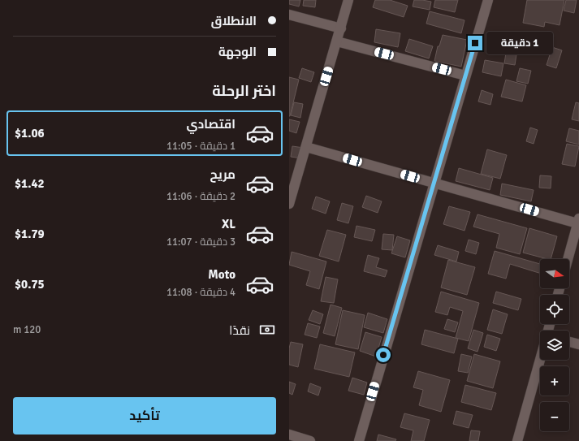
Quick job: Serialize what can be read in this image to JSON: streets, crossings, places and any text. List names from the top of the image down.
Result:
{
  "north": "right",
  "page": {
    "banner": ["الانطلاق", "الوجهة"],
    "bubble": "1 دقيقة",
    "heading": "اختر الرحلة",
    "list": [
      {
        "name": "اقتصادي",
        "note": "1 دقيقة · 11:05",
        "value": "$1.06"
      },
      {
        "name": "مريح",
        "note": "2 دقيقة · 11:06",
        "value": "$1.42"
      },
      {
        "name": "XL",
        "note": "3 دقيقة · 11:07",
        "value": "$1.79"
      },
      {
        "name": "Moto",
        "note": "4 دقيقة · 11:08",
        "value": "$0.75"
      }
    ],
    "map_buttons": ["+", "−"],
    "pay": ["نقدًا", "120 m"],
    "buttons": "تأكيد"
  }
}
